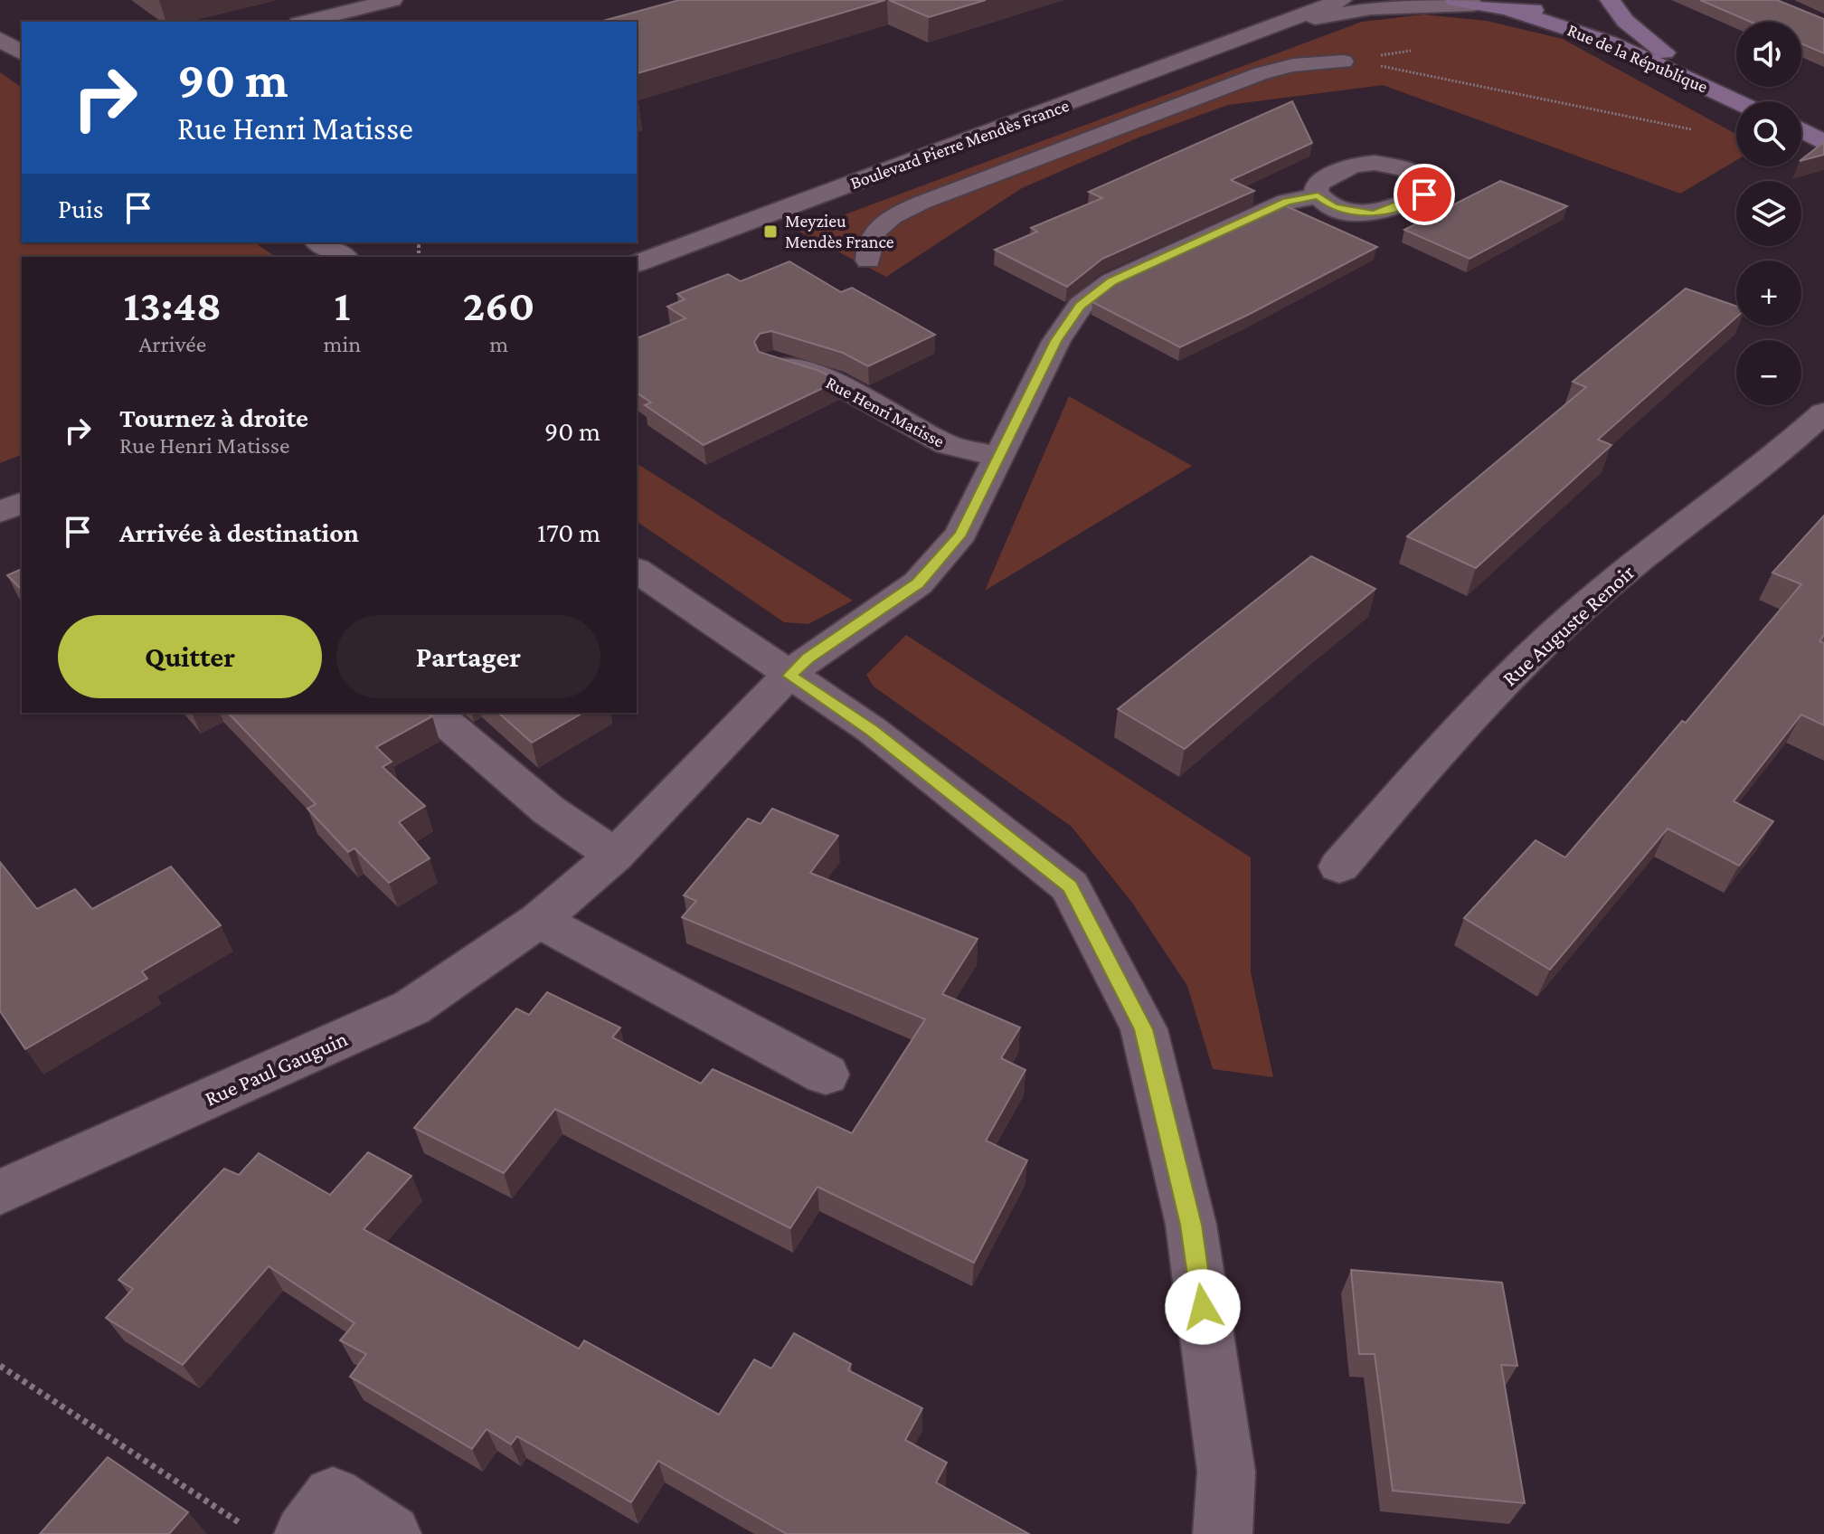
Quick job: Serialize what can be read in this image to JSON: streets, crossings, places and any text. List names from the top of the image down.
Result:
{
  "streets": {
    "main road": ["Rue de la République"],
    "street": [
      "Boulevard Pierre Mendès France",
      "Rue Henri Matisse",
      "Rue Auguste Renoir",
      "Rue Paul Gauguin"
    ]
  },
  "places": {
    "transit": ["Meyzieu Mendès France"]
  },
  "page": {
    "map_buttons": ["+", "−"],
    "turn": ["90 m", "Rue Henri Matisse"],
    "then": "Puis",
    "eta": [
      "13:48",
      "Arrivée",
      "1",
      "min",
      "260",
      "m"
    ],
    "list": [
      {
        "name": "Tournez à droite",
        "note": "Rue Henri Matisse",
        "value": "90 m"
      },
      {
        "name": "Arrivée à destination",
        "value": "170 m"
      }
    ],
    "buttons": ["Quitter", "Partager"]
  }
}
